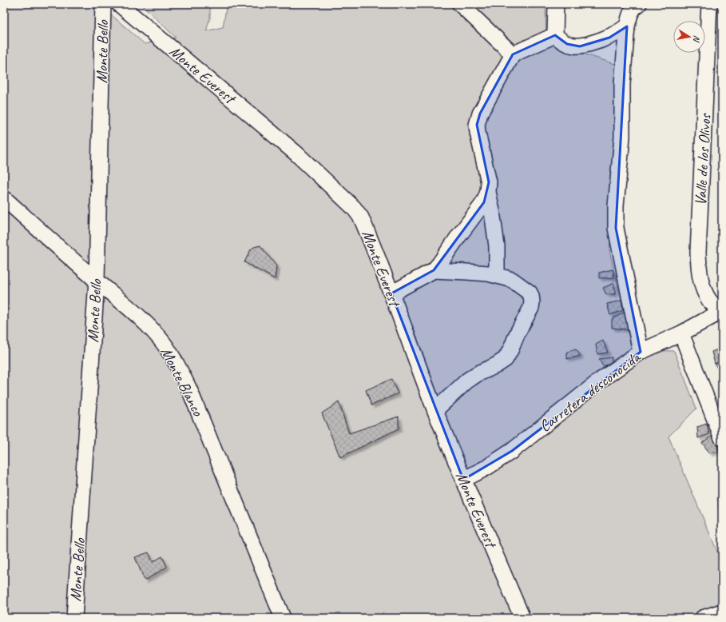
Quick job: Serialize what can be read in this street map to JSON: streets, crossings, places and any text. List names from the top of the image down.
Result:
{
  "streets": {
    "street": [
      "Monte Bello",
      "Monte Everest",
      "Valle de los Olivos",
      "Monte Blanco",
      "Carretera desconocida"
    ]
  },
  "crossings": [
    ["Monte Bello", "Monte Blanco"],
    ["Monte Everest", "Carretera desconocida"],
    ["Valle de los Olivos", "Carretera desconocida"]
  ],
  "north": "right"
}
